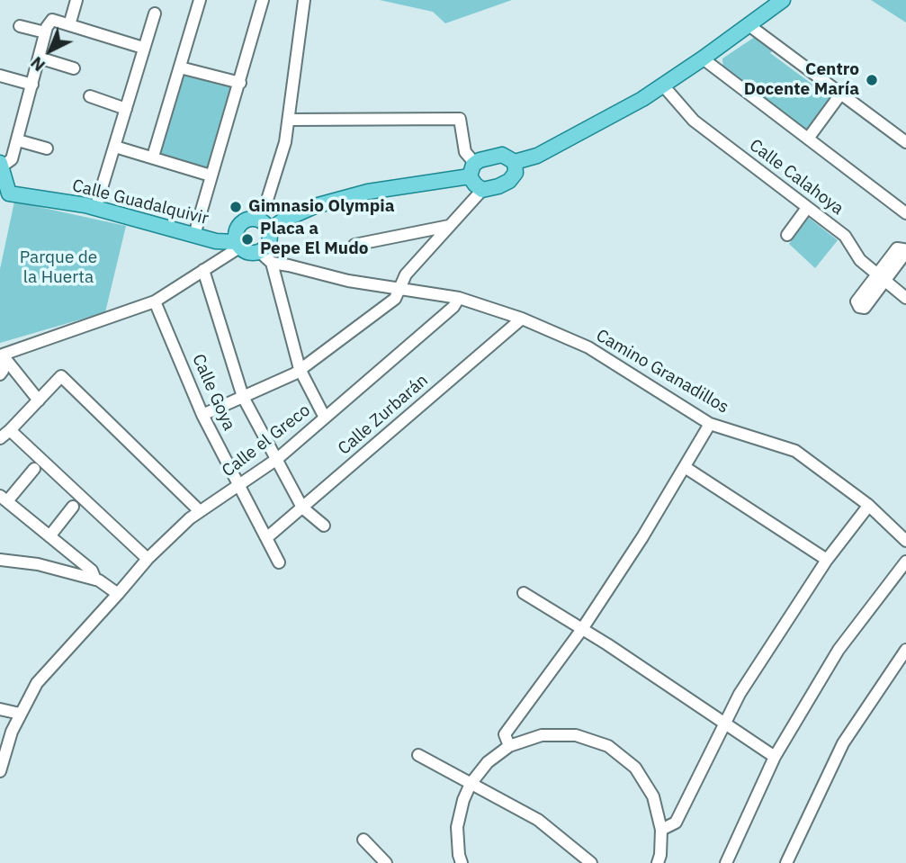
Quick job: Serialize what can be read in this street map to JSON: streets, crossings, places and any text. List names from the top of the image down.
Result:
{
  "streets": {
    "main road": ["Calle Guadalquivir"],
    "street": [
      "Calle Calahoya",
      "Camino Granadillos",
      "Calle Goya",
      "Calle Zurbarán",
      "Calle el Greco"
    ]
  },
  "crossings": [
    ["Camino Granadillos", "Calle Zurbarán"],
    ["Camino Granadillos", "Calle el Greco"],
    ["Calle Goya", "Calle Zurbarán"],
    ["Calle Goya", "Calle el Greco"]
  ],
  "parks": ["Parque de la Huerta"],
  "places": ["Centro Docente María", "Gimnasio Olympia", "Placa a Pepe El Mudo"],
  "north": "bottom left"
}
